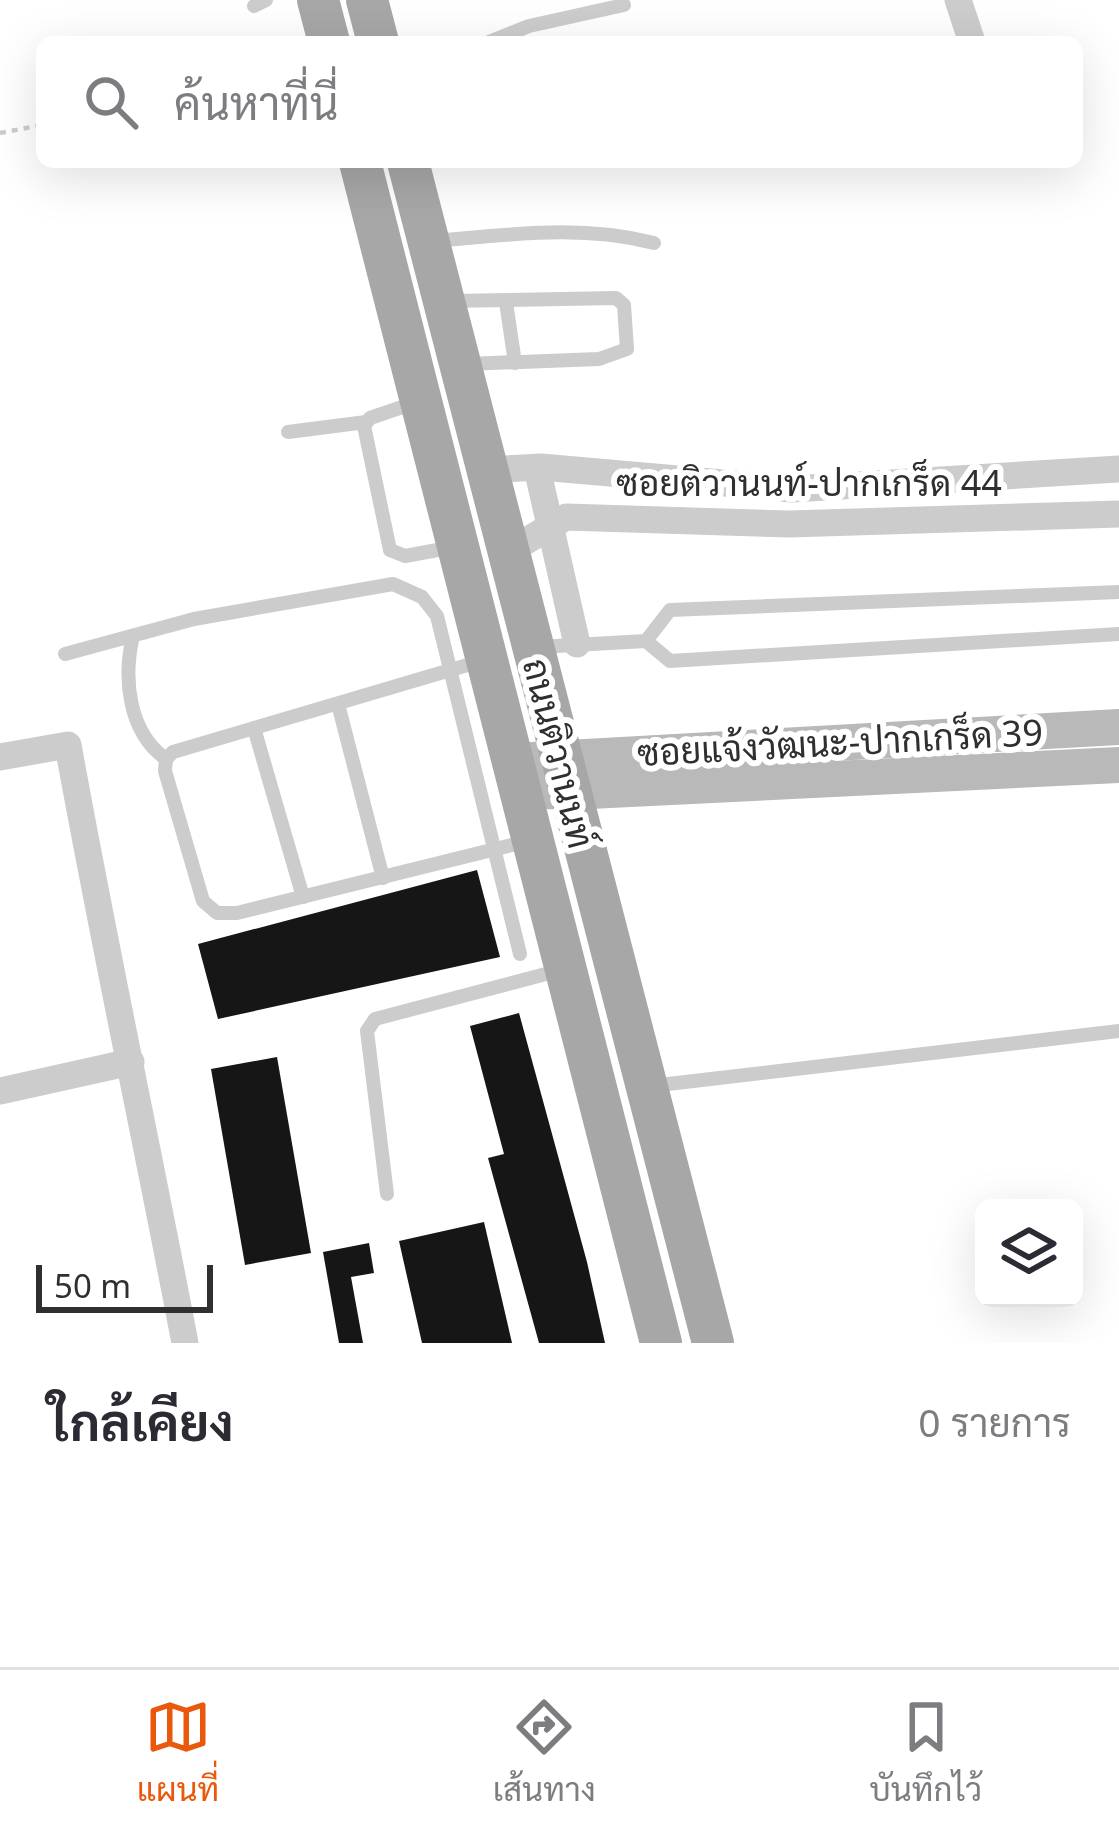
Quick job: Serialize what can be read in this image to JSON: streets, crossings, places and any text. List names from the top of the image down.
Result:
{
  "streets": {
    "main road": ["ซอยแจ้งวัฒนะ-ปากเกร็ด 39", "ถนนติวานนท์"],
    "street": ["ซอยติวานนท์-ปากเกร็ด 44"]
  },
  "crossings": [
    ["ซอยติวานนท์-ปากเกร็ด 44", "ถนนติวานนท์"],
    ["ซอยแจ้งวัฒนะ-ปากเกร็ด 39", "ถนนติวานนท์"]
  ],
  "scale_bar": "50 m",
  "page": {
    "search": "ค้นหาที่นี่",
    "scale": "50 m",
    "heading": ["ใกล้เคียง", "0 รายการ"],
    "nav": ["แผนที่", "เส้นทาง", "บันทึกไว้"]
  }
}
